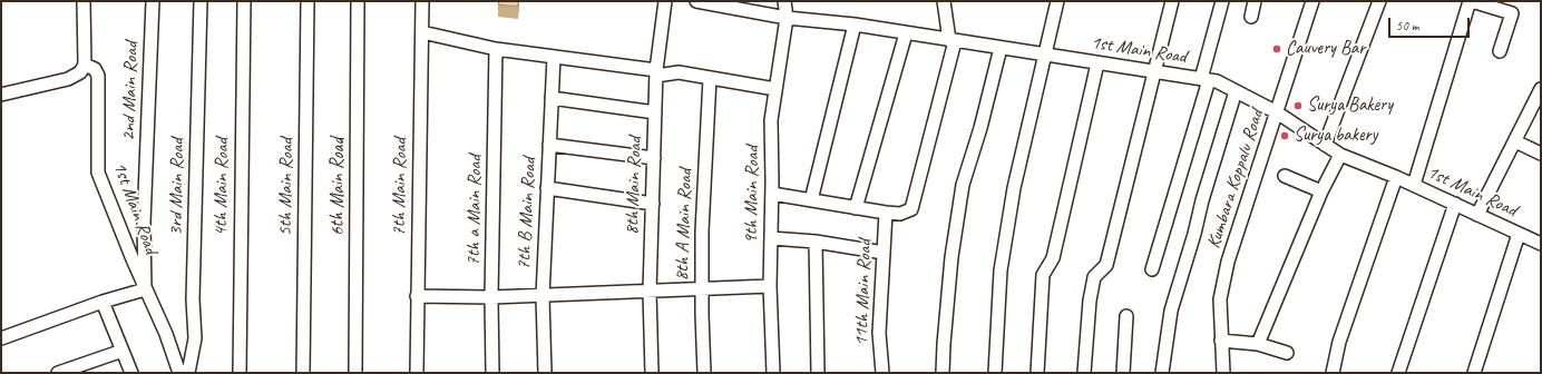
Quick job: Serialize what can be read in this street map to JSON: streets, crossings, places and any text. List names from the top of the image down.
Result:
{
  "streets": {
    "street": [
      "1st Main Road",
      "2nd Main Road",
      "Kumbara Koppalu Road",
      "8th Main Road",
      "3rd Main Road",
      "4th Main Road",
      "5th Main Road",
      "6th Main Road",
      "7th Main Road",
      "9th Main Road",
      "7th a Main Road",
      "7th B Main Road",
      "8th A Main Road",
      "11th Main Road"
    ]
  },
  "crossings": [
    ["1st Main Road", "2nd Main Road"],
    ["1st Main Road", "Kumbara Koppalu Road"],
    ["1st Main Road", "9th Main Road"]
  ],
  "places": ["Cauvery Bar", "Surya Bakery", "Surya bakery"],
  "scale_bar": "50 m"
}
